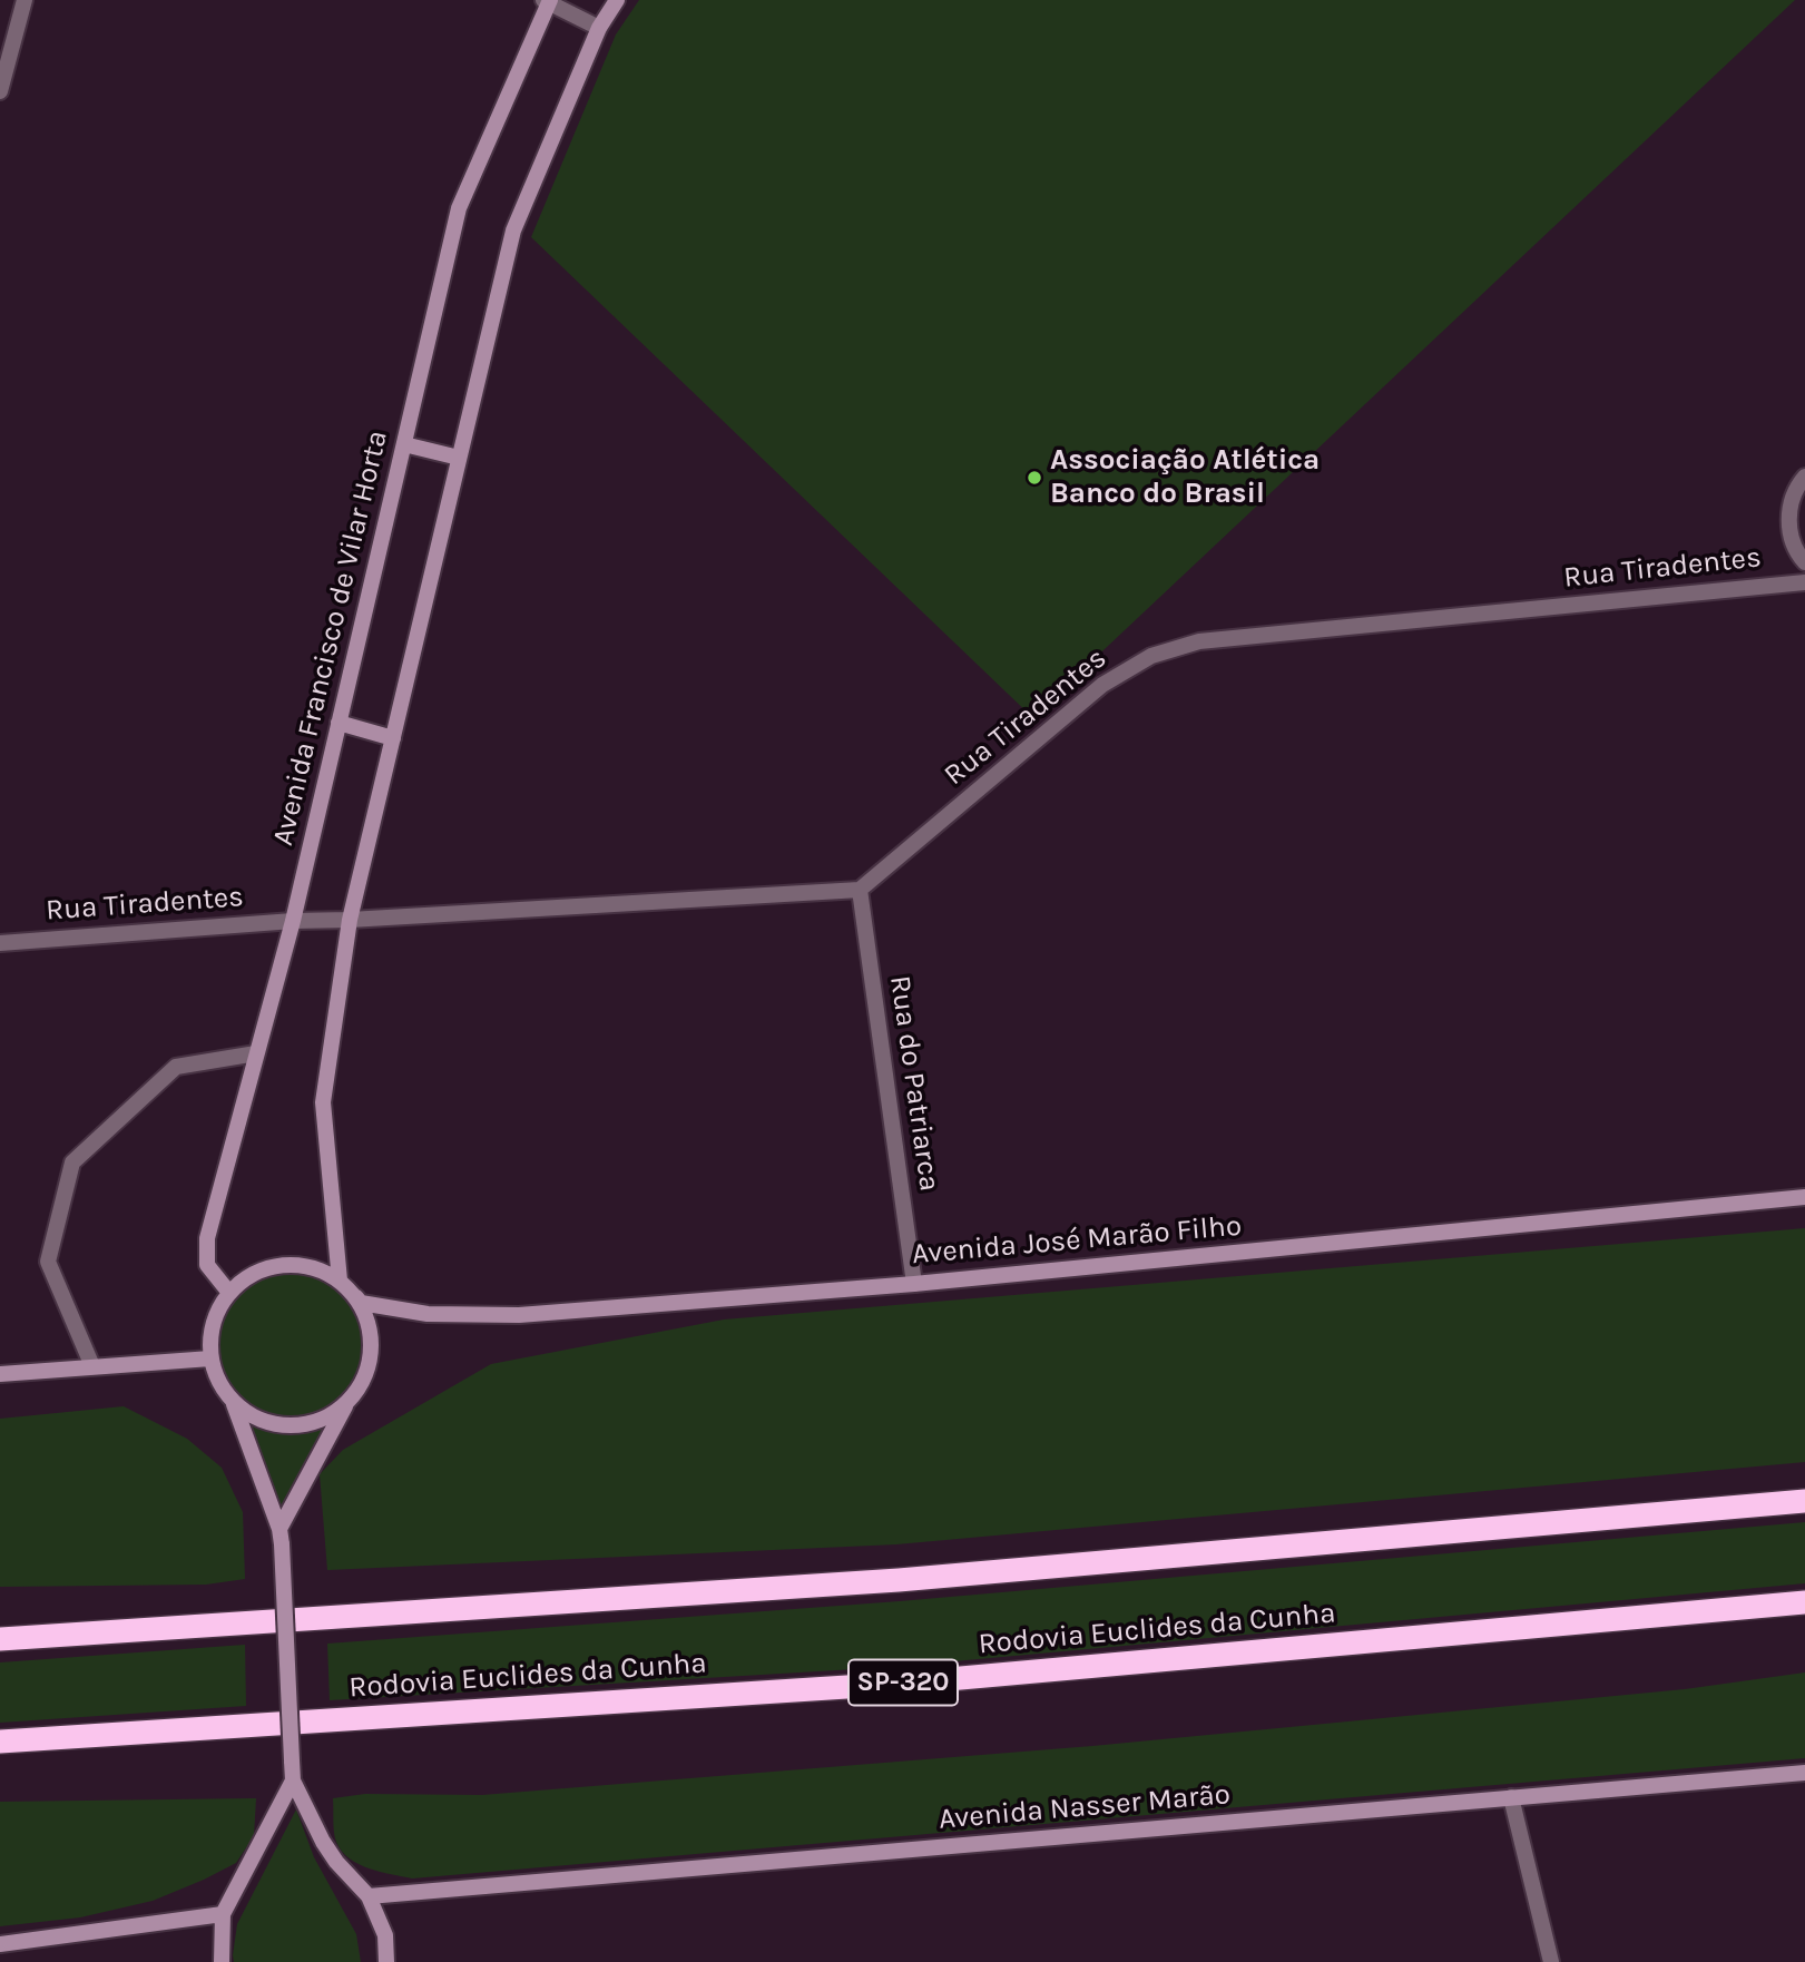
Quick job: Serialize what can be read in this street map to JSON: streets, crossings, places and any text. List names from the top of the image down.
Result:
{
  "streets": {
    "highway": ["Rodovia Euclides da Cunha", "SP-320"],
    "main road": ["Avenida Francisco de Vilar Horta", "Avenida José Marão Filho", "Avenida Nasser Marão"],
    "street": ["Rua Tiradentes", "Rua do Patriarca"]
  },
  "crossings": [
    ["Rua Tiradentes", "Avenida Francisco de Vilar Horta"],
    ["Rua Tiradentes", "Rua do Patriarca"],
    ["Avenida Francisco de Vilar Horta", "Avenida José Marão Filho"],
    ["Rua do Patriarca", "Avenida José Marão Filho"]
  ],
  "places": ["Associação Atlética Banco do Brasil"]
}
